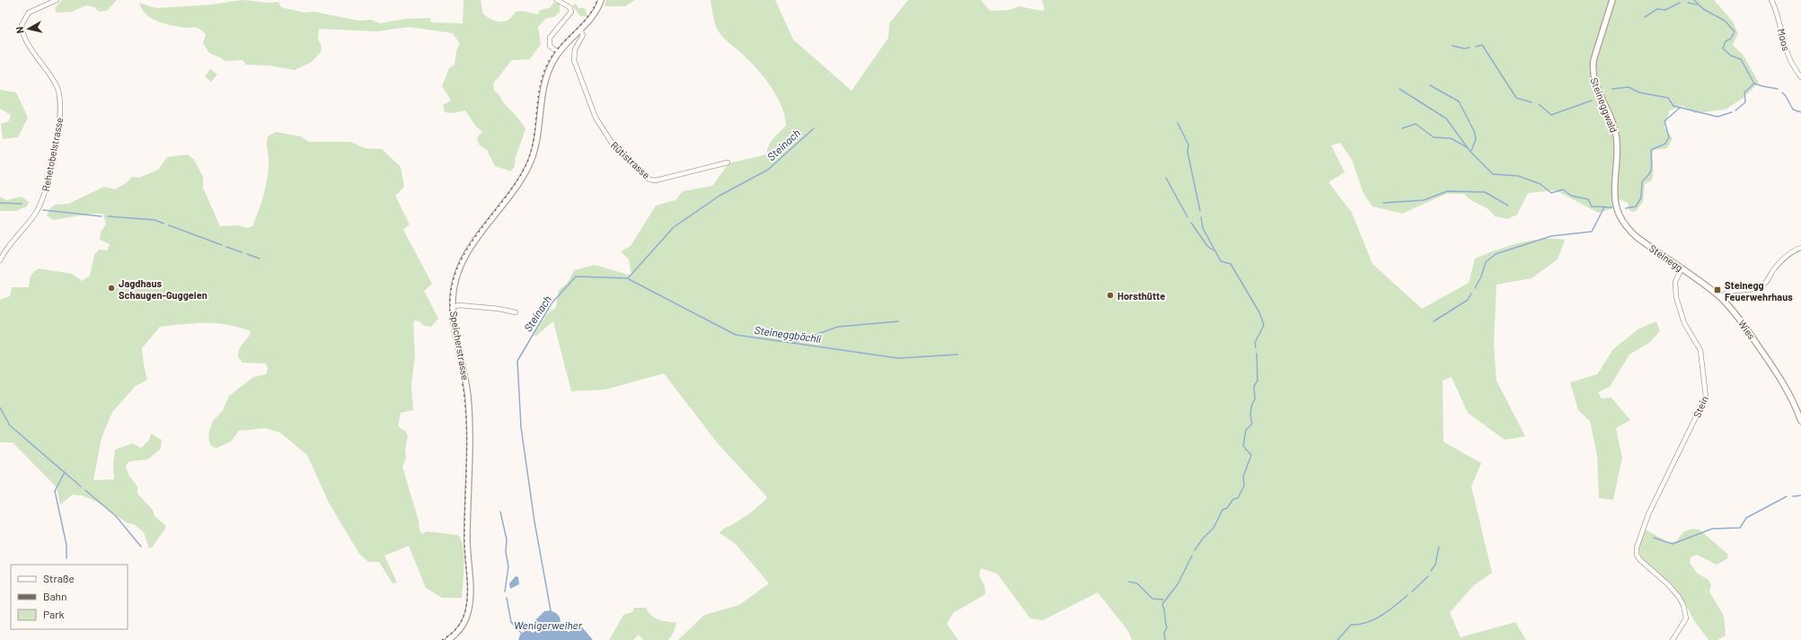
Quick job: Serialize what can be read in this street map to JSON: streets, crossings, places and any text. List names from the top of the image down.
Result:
{
  "streets": {
    "main road": [
      "Steineggwald",
      "Steinegg",
      "Wies",
      "Speicherstrasse"
    ],
    "street": [
      "Moos",
      "Rehetobelstrasse",
      "Rütistrasse",
      "Stein"
    ]
  },
  "crossings": [
    ["Steineggwald", "Steinegg"],
    ["Rütistrasse", "Speicherstrasse"],
    ["Steinegg", "Wies"],
    ["Steinegg", "Stein"]
  ],
  "water": ["Steinach", "Steineggbächli", "Wenigerweiher"],
  "places": {
    "other": ["Jagdhaus Schaugen-Guggeien", "Horsthütte"],
    "transit": ["Steinegg Feuerwehrhaus"]
  },
  "legend": ["Straße", "Bahn", "Park"],
  "north": "left"
}
